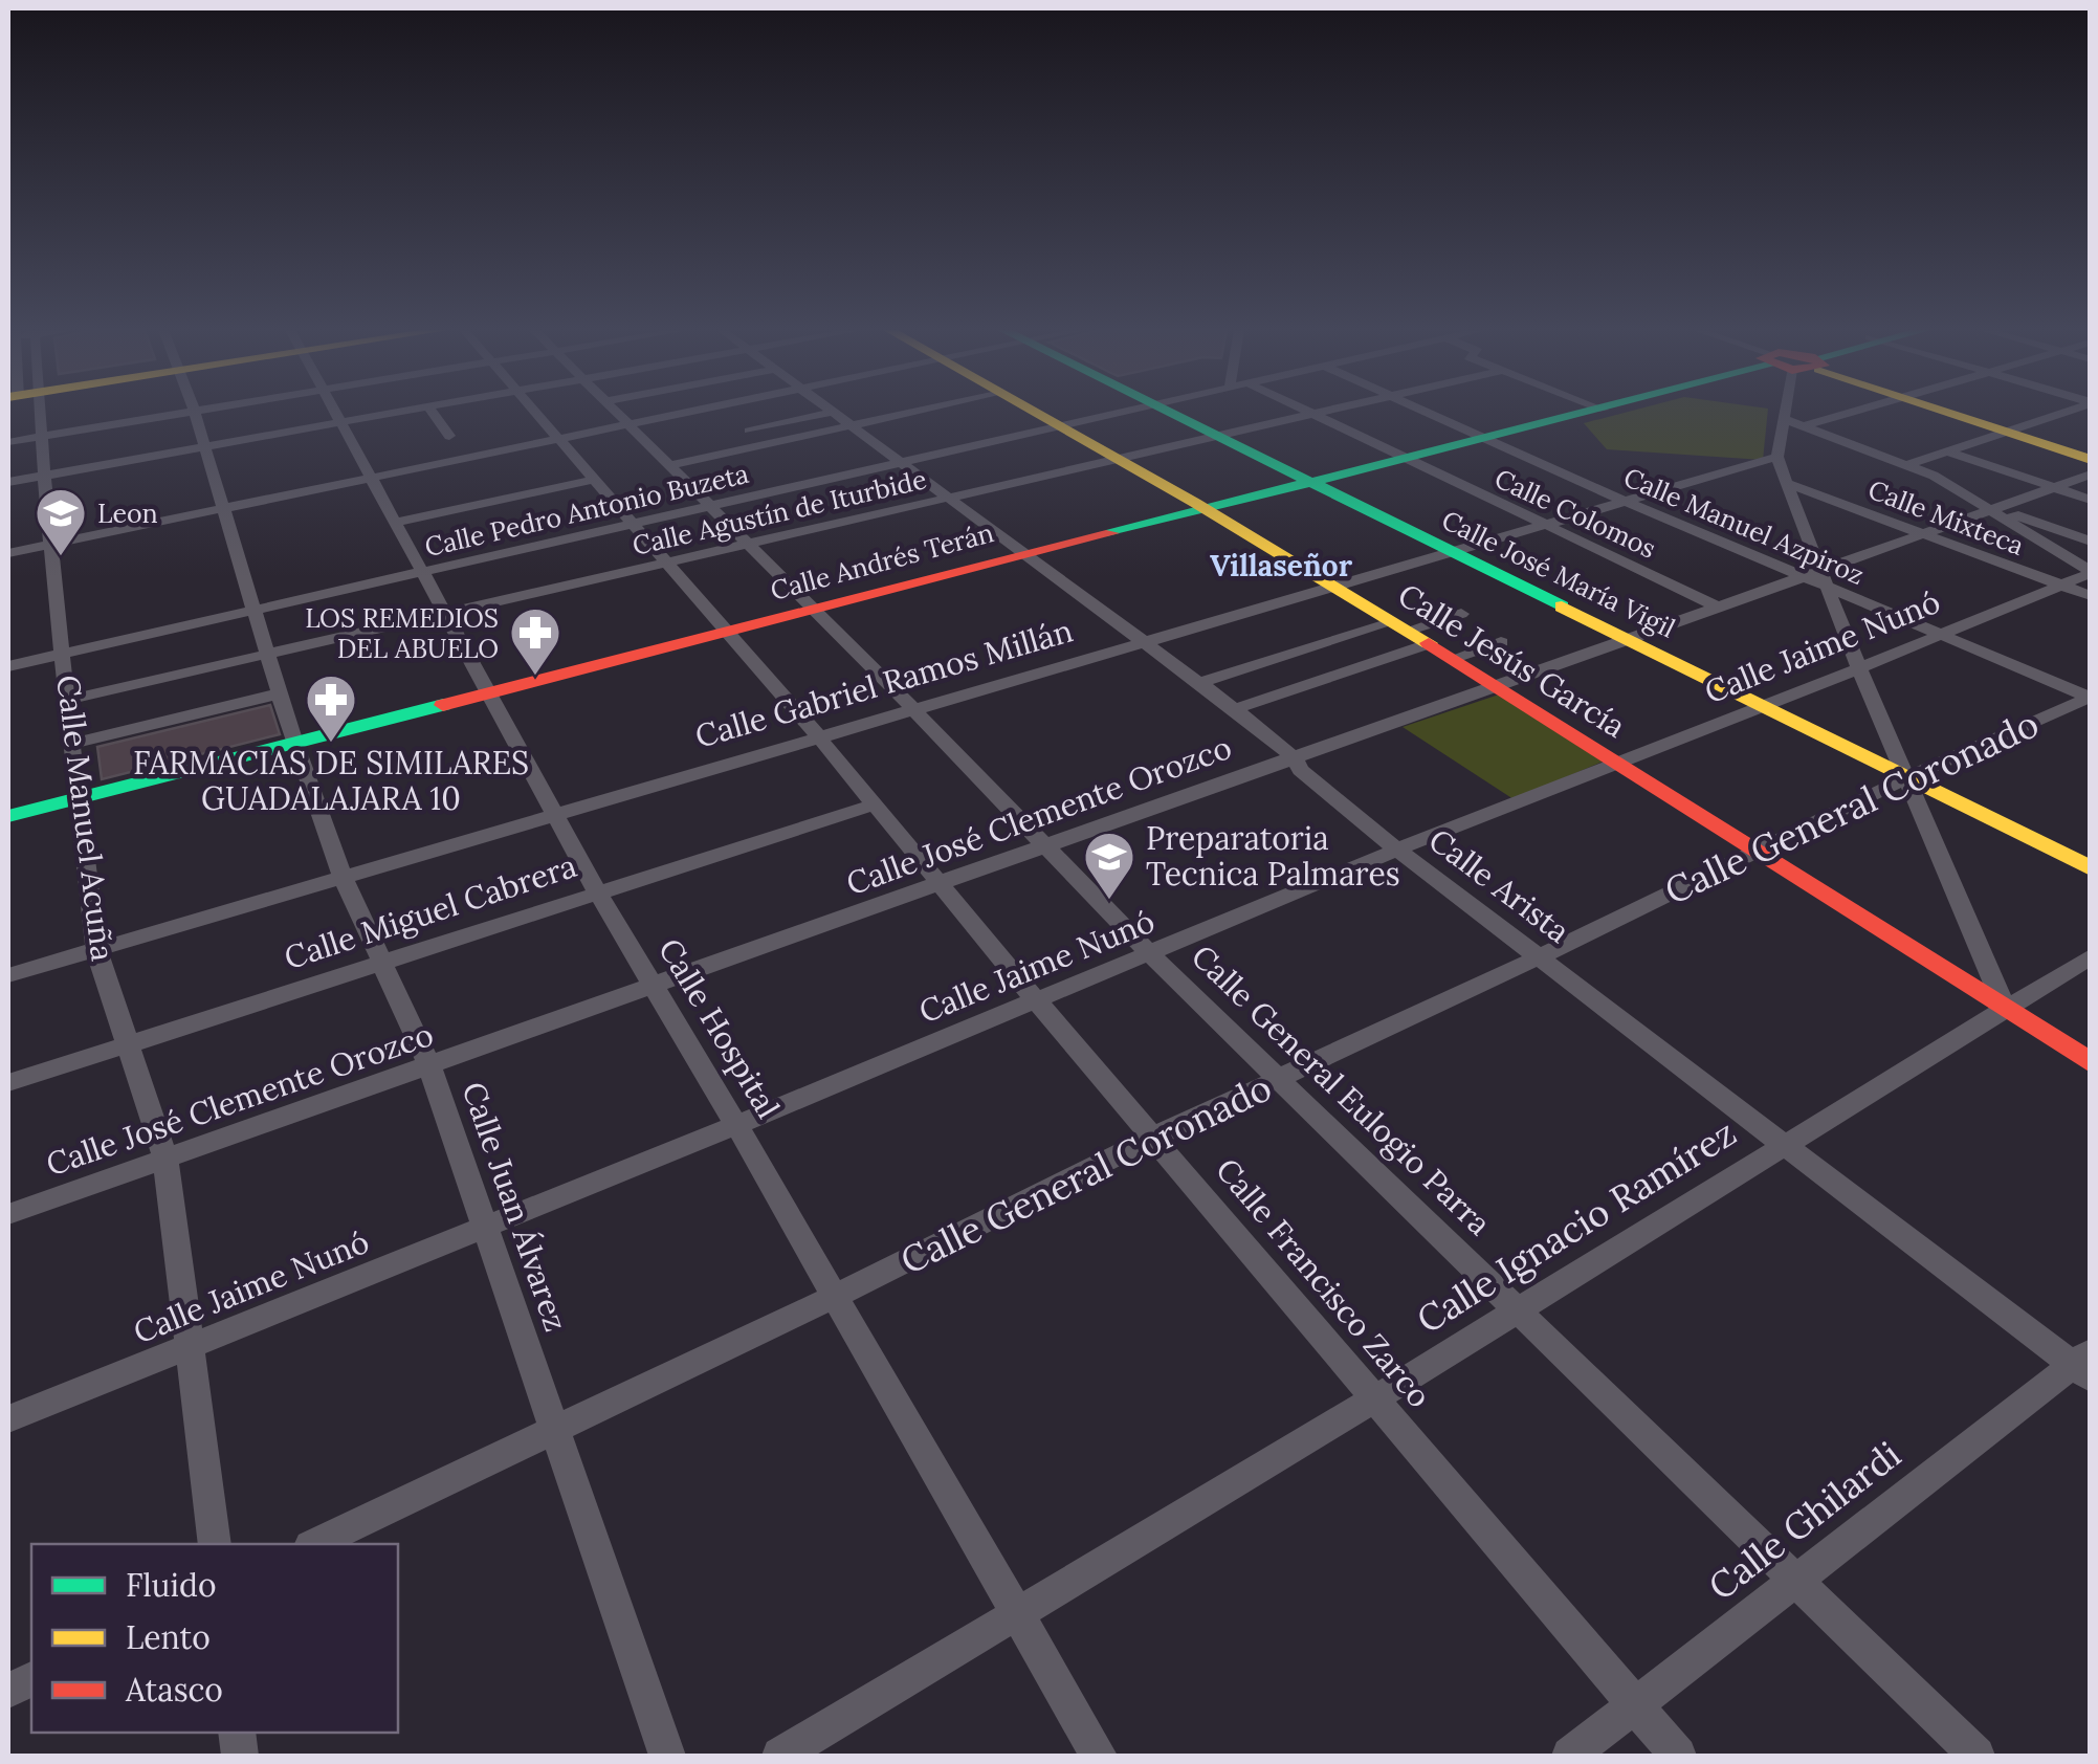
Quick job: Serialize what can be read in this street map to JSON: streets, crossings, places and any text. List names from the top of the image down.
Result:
{
  "streets": {
    "street": [
      "Calle Pedro Antonio Buzeta",
      "Calle Agustín de Iturbide",
      "Calle Colomos",
      "Calle Mixteca",
      "Calle Manuel Azpiroz",
      "Calle Andrés Terán",
      "Calle José María Vigil",
      "Calle Jaime Nunó",
      "Calle Jesús García",
      "Calle Gabriel Ramos Millán",
      "Calle General Coronado",
      "Calle José Clemente Orozco",
      "Calle Manuel Acuña",
      "Calle Arista",
      "Calle Miguel Cabrera",
      "Calle Hospital",
      "Calle General Eulogio Parra",
      "Calle Juan Álvarez",
      "Calle Ignacio Ramírez",
      "Calle Francisco Zarco",
      "Calle Ghilardi"
    ]
  },
  "crossings": [
    ["Calle Pedro Antonio Buzeta", "Calle Jesús García"],
    ["Calle Pedro Antonio Buzeta", "Calle Manuel Acuña"],
    ["Calle Pedro Antonio Buzeta", "Calle Arista"],
    ["Calle Pedro Antonio Buzeta", "Calle Hospital"],
    ["Calle Pedro Antonio Buzeta", "Calle General Eulogio Parra"],
    ["Calle Pedro Antonio Buzeta", "Calle Juan Álvarez"],
    ["Calle Pedro Antonio Buzeta", "Calle Francisco Zarco"],
    ["Calle Agustín de Iturbide", "Calle Colomos"],
    ["Calle Agustín de Iturbide", "Calle José María Vigil"],
    ["Calle Agustín de Iturbide", "Calle Jesús García"],
    ["Calle Agustín de Iturbide", "Calle Manuel Acuña"],
    ["Calle Agustín de Iturbide", "Calle Arista"],
    ["Calle Agustín de Iturbide", "Calle Hospital"],
    ["Calle Agustín de Iturbide", "Calle General Eulogio Parra"],
    ["Calle Agustín de Iturbide", "Calle Juan Álvarez"],
    ["Calle Agustín de Iturbide", "Calle Francisco Zarco"],
    ["Calle Colomos", "Calle Andrés Terán"],
    ["Calle Colomos", "Calle Gabriel Ramos Millán"],
    ["Calle Colomos", "Calle José Clemente Orozco"],
    ["Calle Mixteca", "Calle Jaime Nunó"],
    ["Calle Mixteca", "Calle José Clemente Orozco"],
    ["Calle Manuel Azpiroz", "Calle Andrés Terán"],
    ["Calle Manuel Azpiroz", "Calle Jaime Nunó"],
    ["Calle Manuel Azpiroz", "Calle Gabriel Ramos Millán"],
    ["Calle Manuel Azpiroz", "Calle General Coronado"],
    ["Calle Manuel Azpiroz", "Calle José Clemente Orozco"],
    ["Calle Andrés Terán", "Calle José María Vigil"],
    ["Calle Andrés Terán", "Calle Jesús García"],
    ["Calle Andrés Terán", "Calle Manuel Acuña"],
    ["Calle Andrés Terán", "Calle Arista"],
    ["Calle Andrés Terán", "Calle Hospital"],
    ["Calle Andrés Terán", "Calle General Eulogio Parra"],
    ["Calle Andrés Terán", "Calle Juan Álvarez"],
    ["Calle Andrés Terán", "Calle Francisco Zarco"],
    ["Calle José María Vigil", "Calle Jaime Nunó"],
    ["Calle José María Vigil", "Calle Gabriel Ramos Millán"],
    ["Calle José María Vigil", "Calle General Coronado"],
    ["Calle José María Vigil", "Calle José Clemente Orozco"],
    ["Calle Jaime Nunó", "Calle Jesús García"],
    ["Calle Jaime Nunó", "Calle Manuel Acuña"],
    ["Calle Jaime Nunó", "Calle Arista"],
    ["Calle Jaime Nunó", "Calle Hospital"],
    ["Calle Jaime Nunó", "Calle General Eulogio Parra"],
    ["Calle Jaime Nunó", "Calle Juan Álvarez"],
    ["Calle Jaime Nunó", "Calle Francisco Zarco"],
    ["Calle Jesús García", "Calle Gabriel Ramos Millán"],
    ["Calle Jesús García", "Calle General Coronado"],
    ["Calle Jesús García", "Calle José Clemente Orozco"],
    ["Calle Jesús García", "Calle Ignacio Ramírez"],
    ["Calle Gabriel Ramos Millán", "Calle Manuel Acuña"],
    ["Calle Gabriel Ramos Millán", "Calle Arista"],
    ["Calle Gabriel Ramos Millán", "Calle Hospital"],
    ["Calle Gabriel Ramos Millán", "Calle General Eulogio Parra"],
    ["Calle Gabriel Ramos Millán", "Calle Juan Álvarez"],
    ["Calle Gabriel Ramos Millán", "Calle Francisco Zarco"],
    ["Calle General Coronado", "Calle Arista"],
    ["Calle General Coronado", "Calle Hospital"],
    ["Calle General Coronado", "Calle General Eulogio Parra"],
    ["Calle General Coronado", "Calle Juan Álvarez"],
    ["Calle General Coronado", "Calle Francisco Zarco"],
    ["Calle José Clemente Orozco", "Calle Manuel Acuña"],
    ["Calle José Clemente Orozco", "Calle Arista"],
    ["Calle José Clemente Orozco", "Calle Hospital"],
    ["Calle José Clemente Orozco", "Calle General Eulogio Parra"],
    ["Calle José Clemente Orozco", "Calle Juan Álvarez"],
    ["Calle José Clemente Orozco", "Calle Francisco Zarco"],
    ["Calle Manuel Acuña", "Calle Miguel Cabrera"],
    ["Calle Arista", "Calle Ignacio Ramírez"],
    ["Calle Arista", "Calle Ghilardi"],
    ["Calle Miguel Cabrera", "Calle Hospital"],
    ["Calle Miguel Cabrera", "Calle Juan Álvarez"],
    ["Calle Miguel Cabrera", "Calle Francisco Zarco"],
    ["Calle Hospital", "Calle Ignacio Ramírez"],
    ["Calle General Eulogio Parra", "Calle Ignacio Ramírez"],
    ["Calle General Eulogio Parra", "Calle Ghilardi"],
    ["Calle Ignacio Ramírez", "Calle Francisco Zarco"],
    ["Calle Francisco Zarco", "Calle Ghilardi"]
  ],
  "districts": ["Villaseñor"],
  "places": {
    "school or university": ["Leon", "Preparatoria Tecnica Palmares"],
    "pharmacy": ["LOS REMEDIOS DEL ABUELO", "FARMACIAS DE SIMILARES GUADALAJARA 10"]
  },
  "legend": ["Fluido", "Lento", "Atasco"]
}
